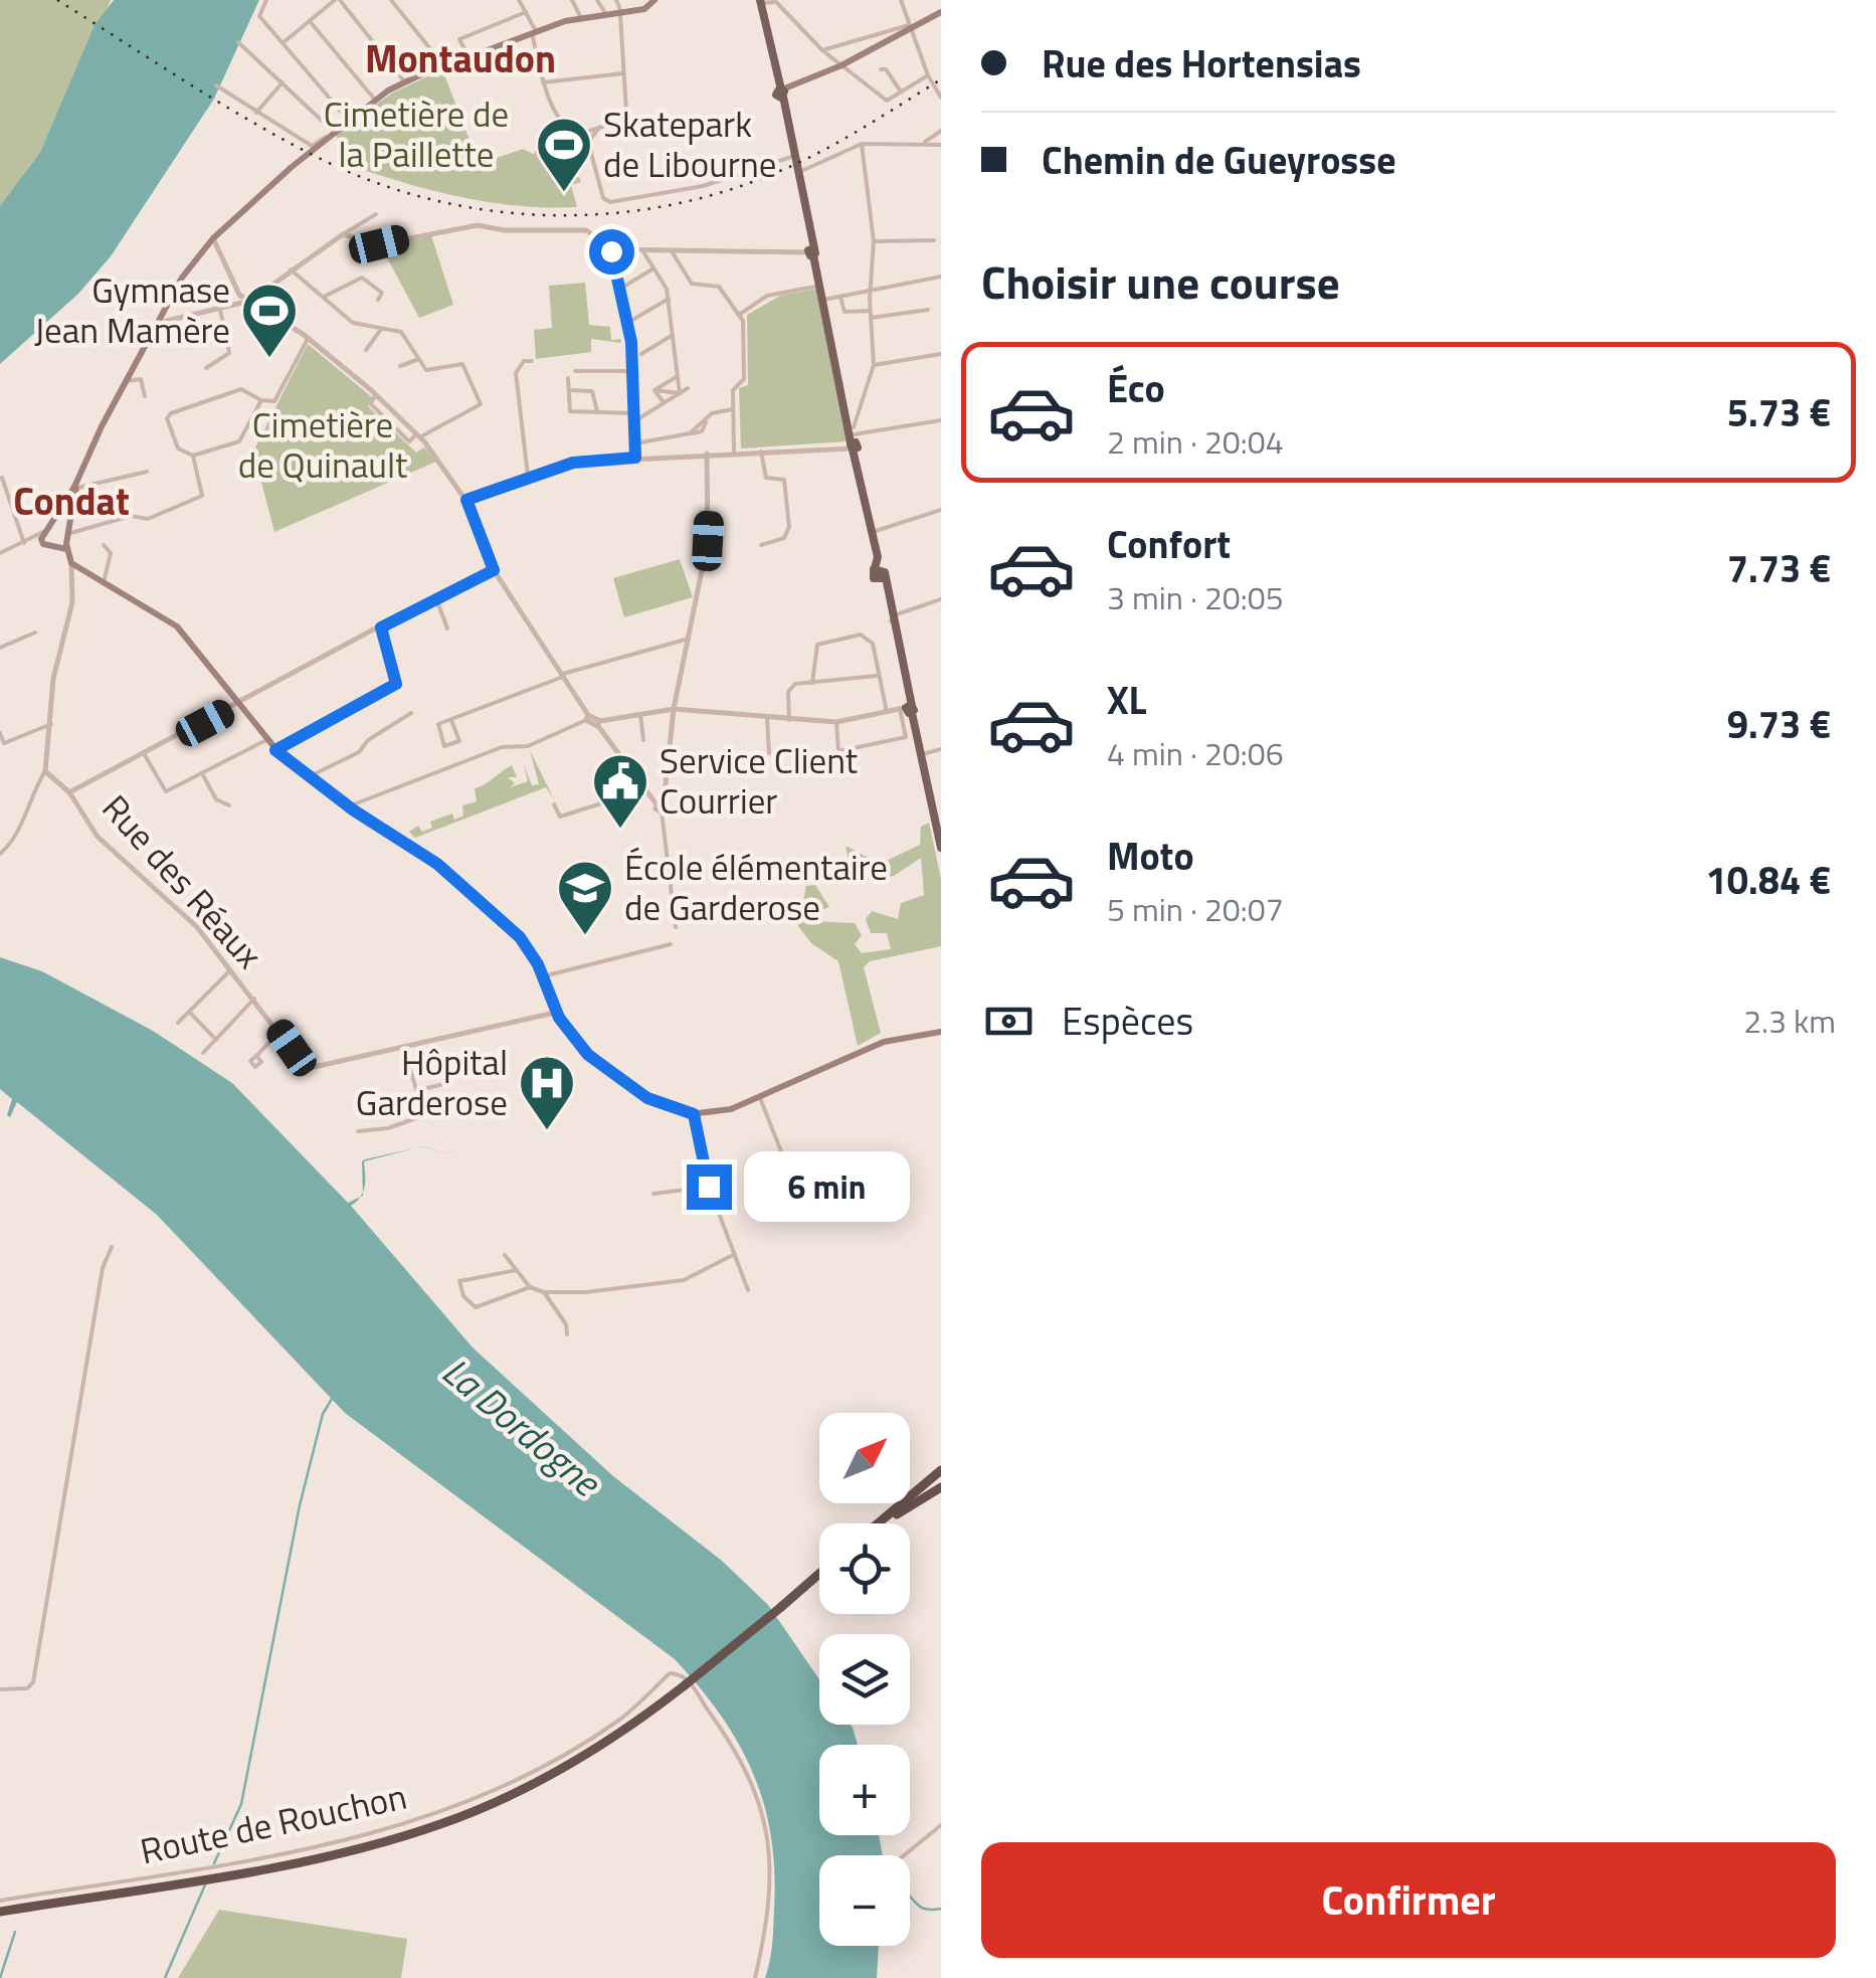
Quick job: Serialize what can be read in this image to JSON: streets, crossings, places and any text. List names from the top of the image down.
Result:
{
  "streets": {
    "street": ["Rue des Réaux", "Route de Rouchon"]
  },
  "districts": ["Montaudon", "Condat"],
  "water": ["La Dordogne"],
  "parks": ["Cimetière de la Paillette", "Cimetière de Quinault"],
  "places": {
    "sports": ["Skatepark de Libourne", "Gymnase Jean Mamère"],
    "public building": ["Service Client Courrier"],
    "school or university": ["École élémentaire de Garderose"],
    "hospital": ["Hôpital Garderose"]
  },
  "north": "top right",
  "page": {
    "banner": ["Rue des Hortensias", "Chemin de Gueyrosse"],
    "heading": "Choisir une course",
    "list": [
      {
        "name": "Éco",
        "note": "2 min · 20:04",
        "value": "5.73 €"
      },
      {
        "name": "Confort",
        "note": "3 min · 20:05",
        "value": "7.73 €"
      },
      {
        "name": "XL",
        "note": "4 min · 20:06",
        "value": "9.73 €"
      },
      {
        "name": "Moto",
        "note": "5 min · 20:07",
        "value": "10.84 €"
      }
    ],
    "pay": ["Espèces", "2.3 km"],
    "bubble": "6 min",
    "map_buttons": ["+", "−"],
    "buttons": "Confirmer"
  }
}
